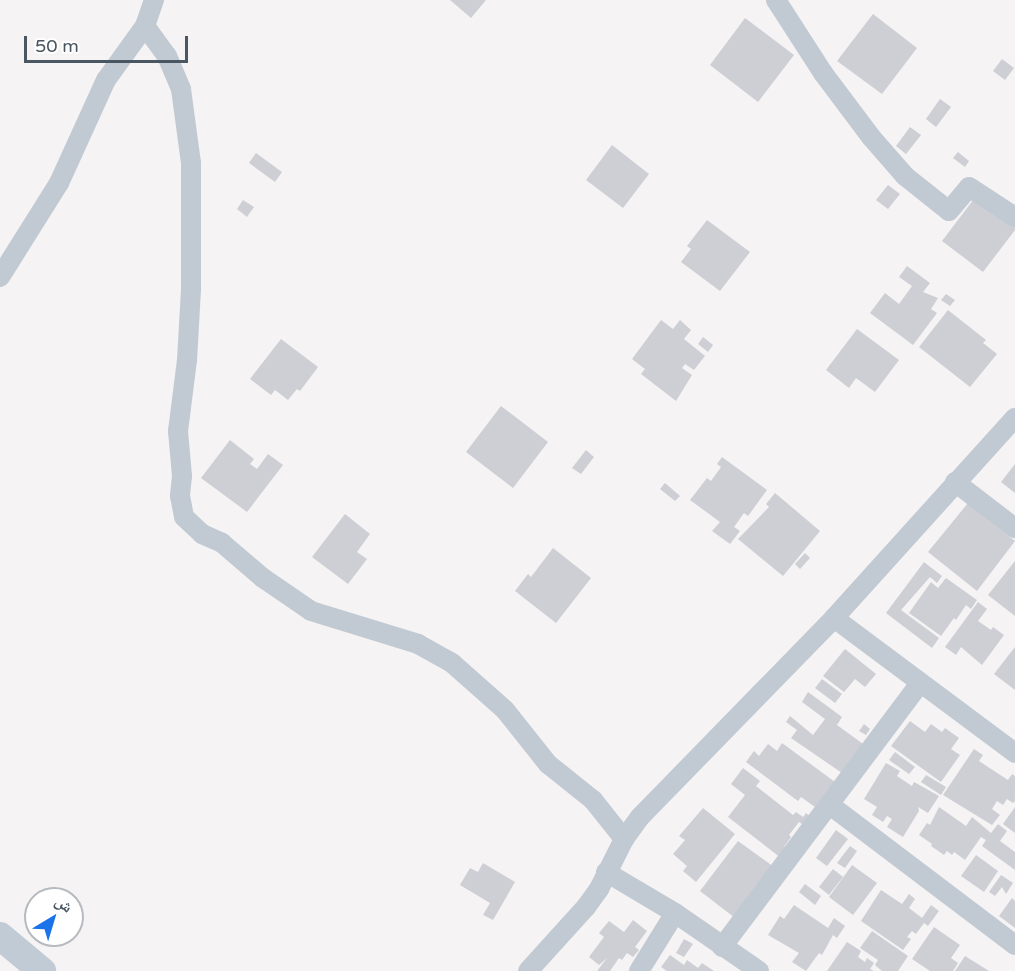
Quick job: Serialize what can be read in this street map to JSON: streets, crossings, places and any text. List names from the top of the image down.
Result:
{
  "scale_bar": "50 m",
  "north": "top right"
}
